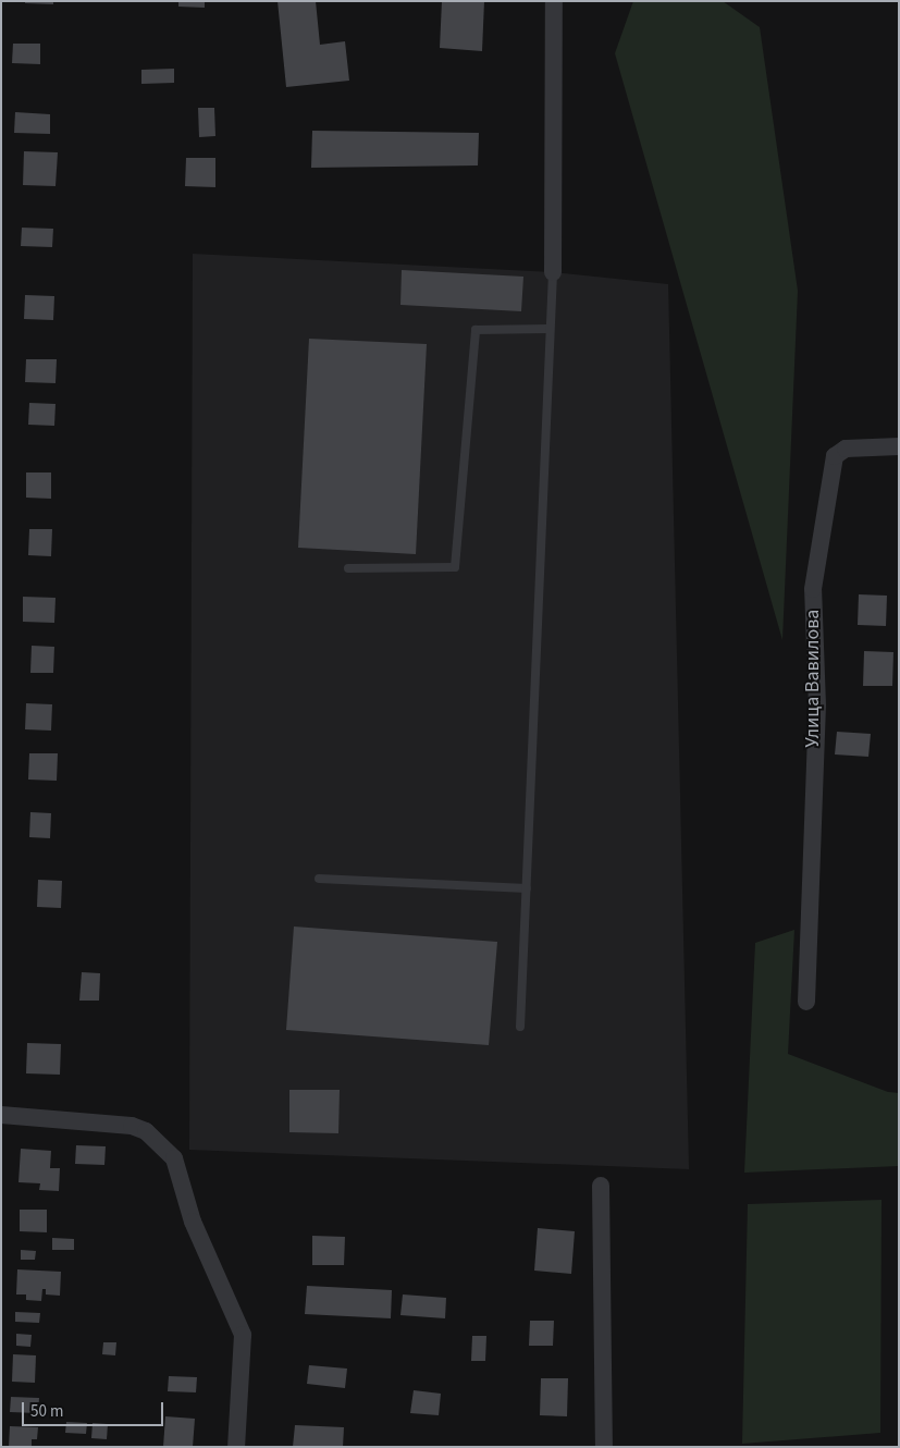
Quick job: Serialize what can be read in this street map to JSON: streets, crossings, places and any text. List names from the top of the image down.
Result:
{
  "streets": {
    "street": ["Улица Вавилова"]
  },
  "scale_bar": "50 m"
}
